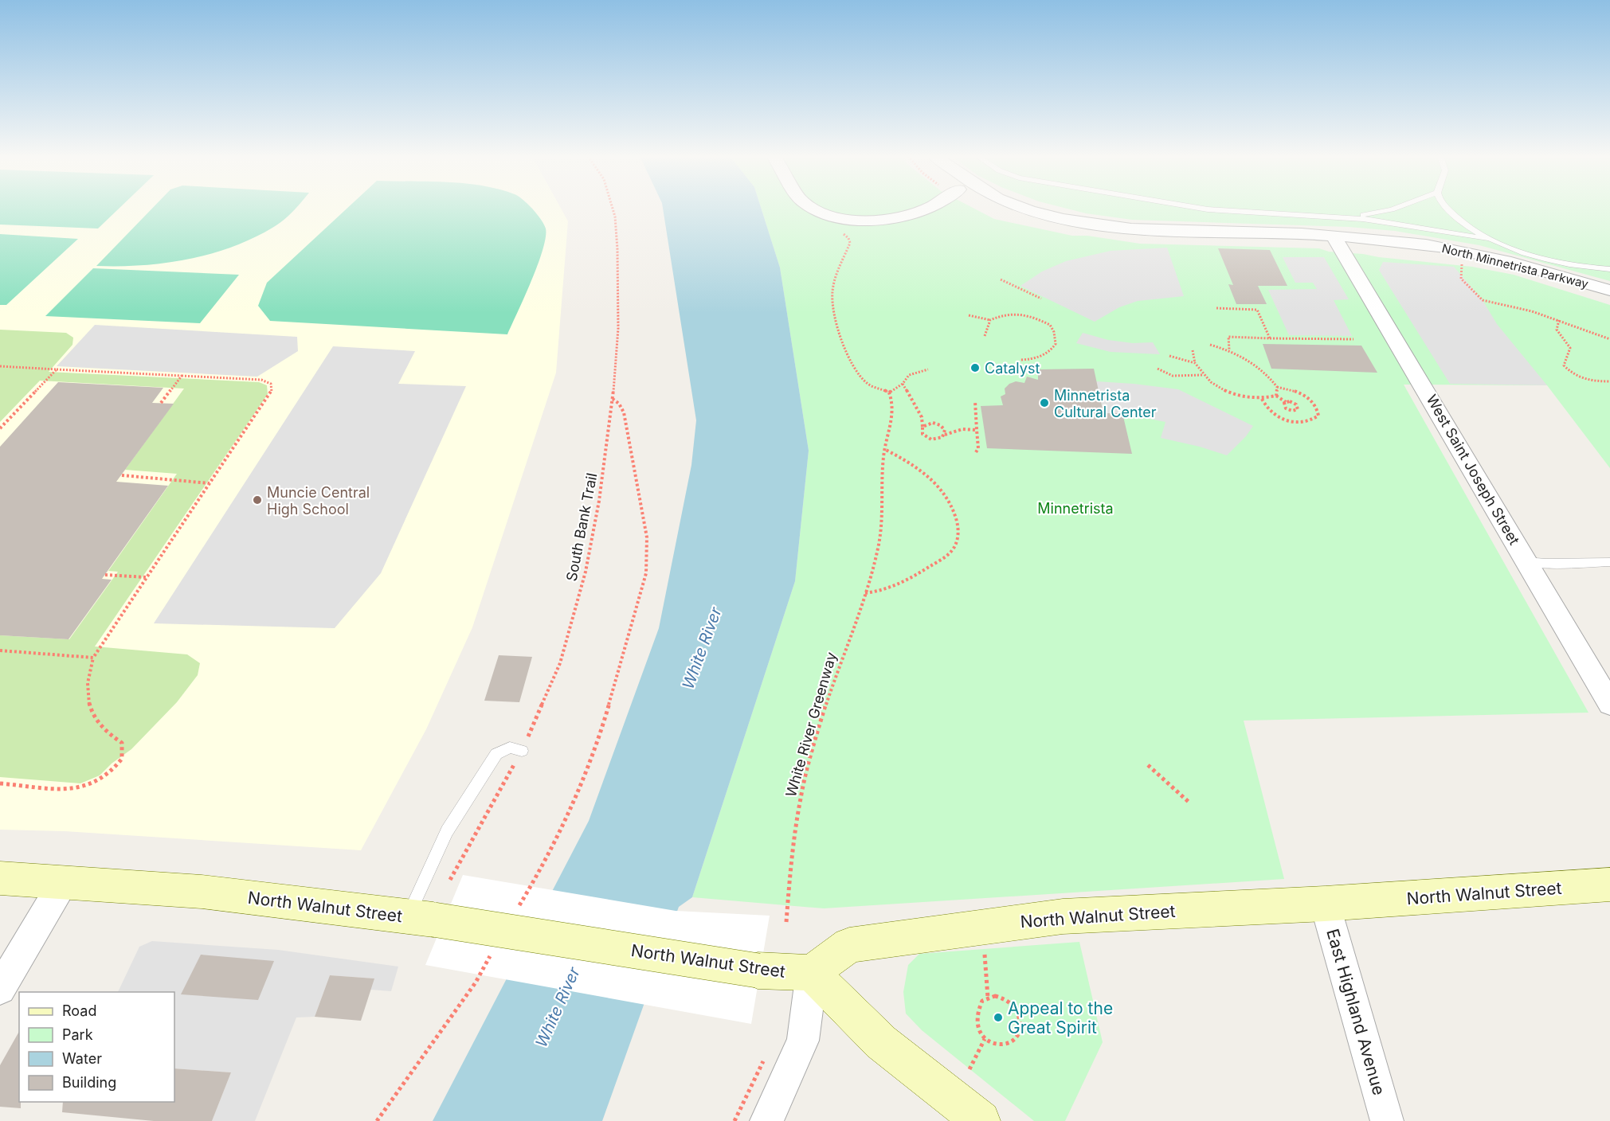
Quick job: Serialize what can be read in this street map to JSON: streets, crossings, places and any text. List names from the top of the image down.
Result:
{
  "streets": {
    "main road": ["North Walnut Street"],
    "street": ["North Minnetrista Parkway", "West Saint Joseph Street", "East Highland Avenue"],
    "path": ["South Bank Trail", "White River Greenway"]
  },
  "crossings": [
    ["North Minnetrista Parkway", "West Saint Joseph Street"],
    ["North Walnut Street", "East Highland Avenue"]
  ],
  "water": ["White River"],
  "parks": ["Minnetrista"],
  "places": [
    "Catalyst",
    "Minnetrista Cultural Center",
    "Muncie Central High School",
    "Appeal to the Great Spirit"
  ],
  "legend": [
    "Road",
    "Park",
    "Water",
    "Building"
  ]
}
